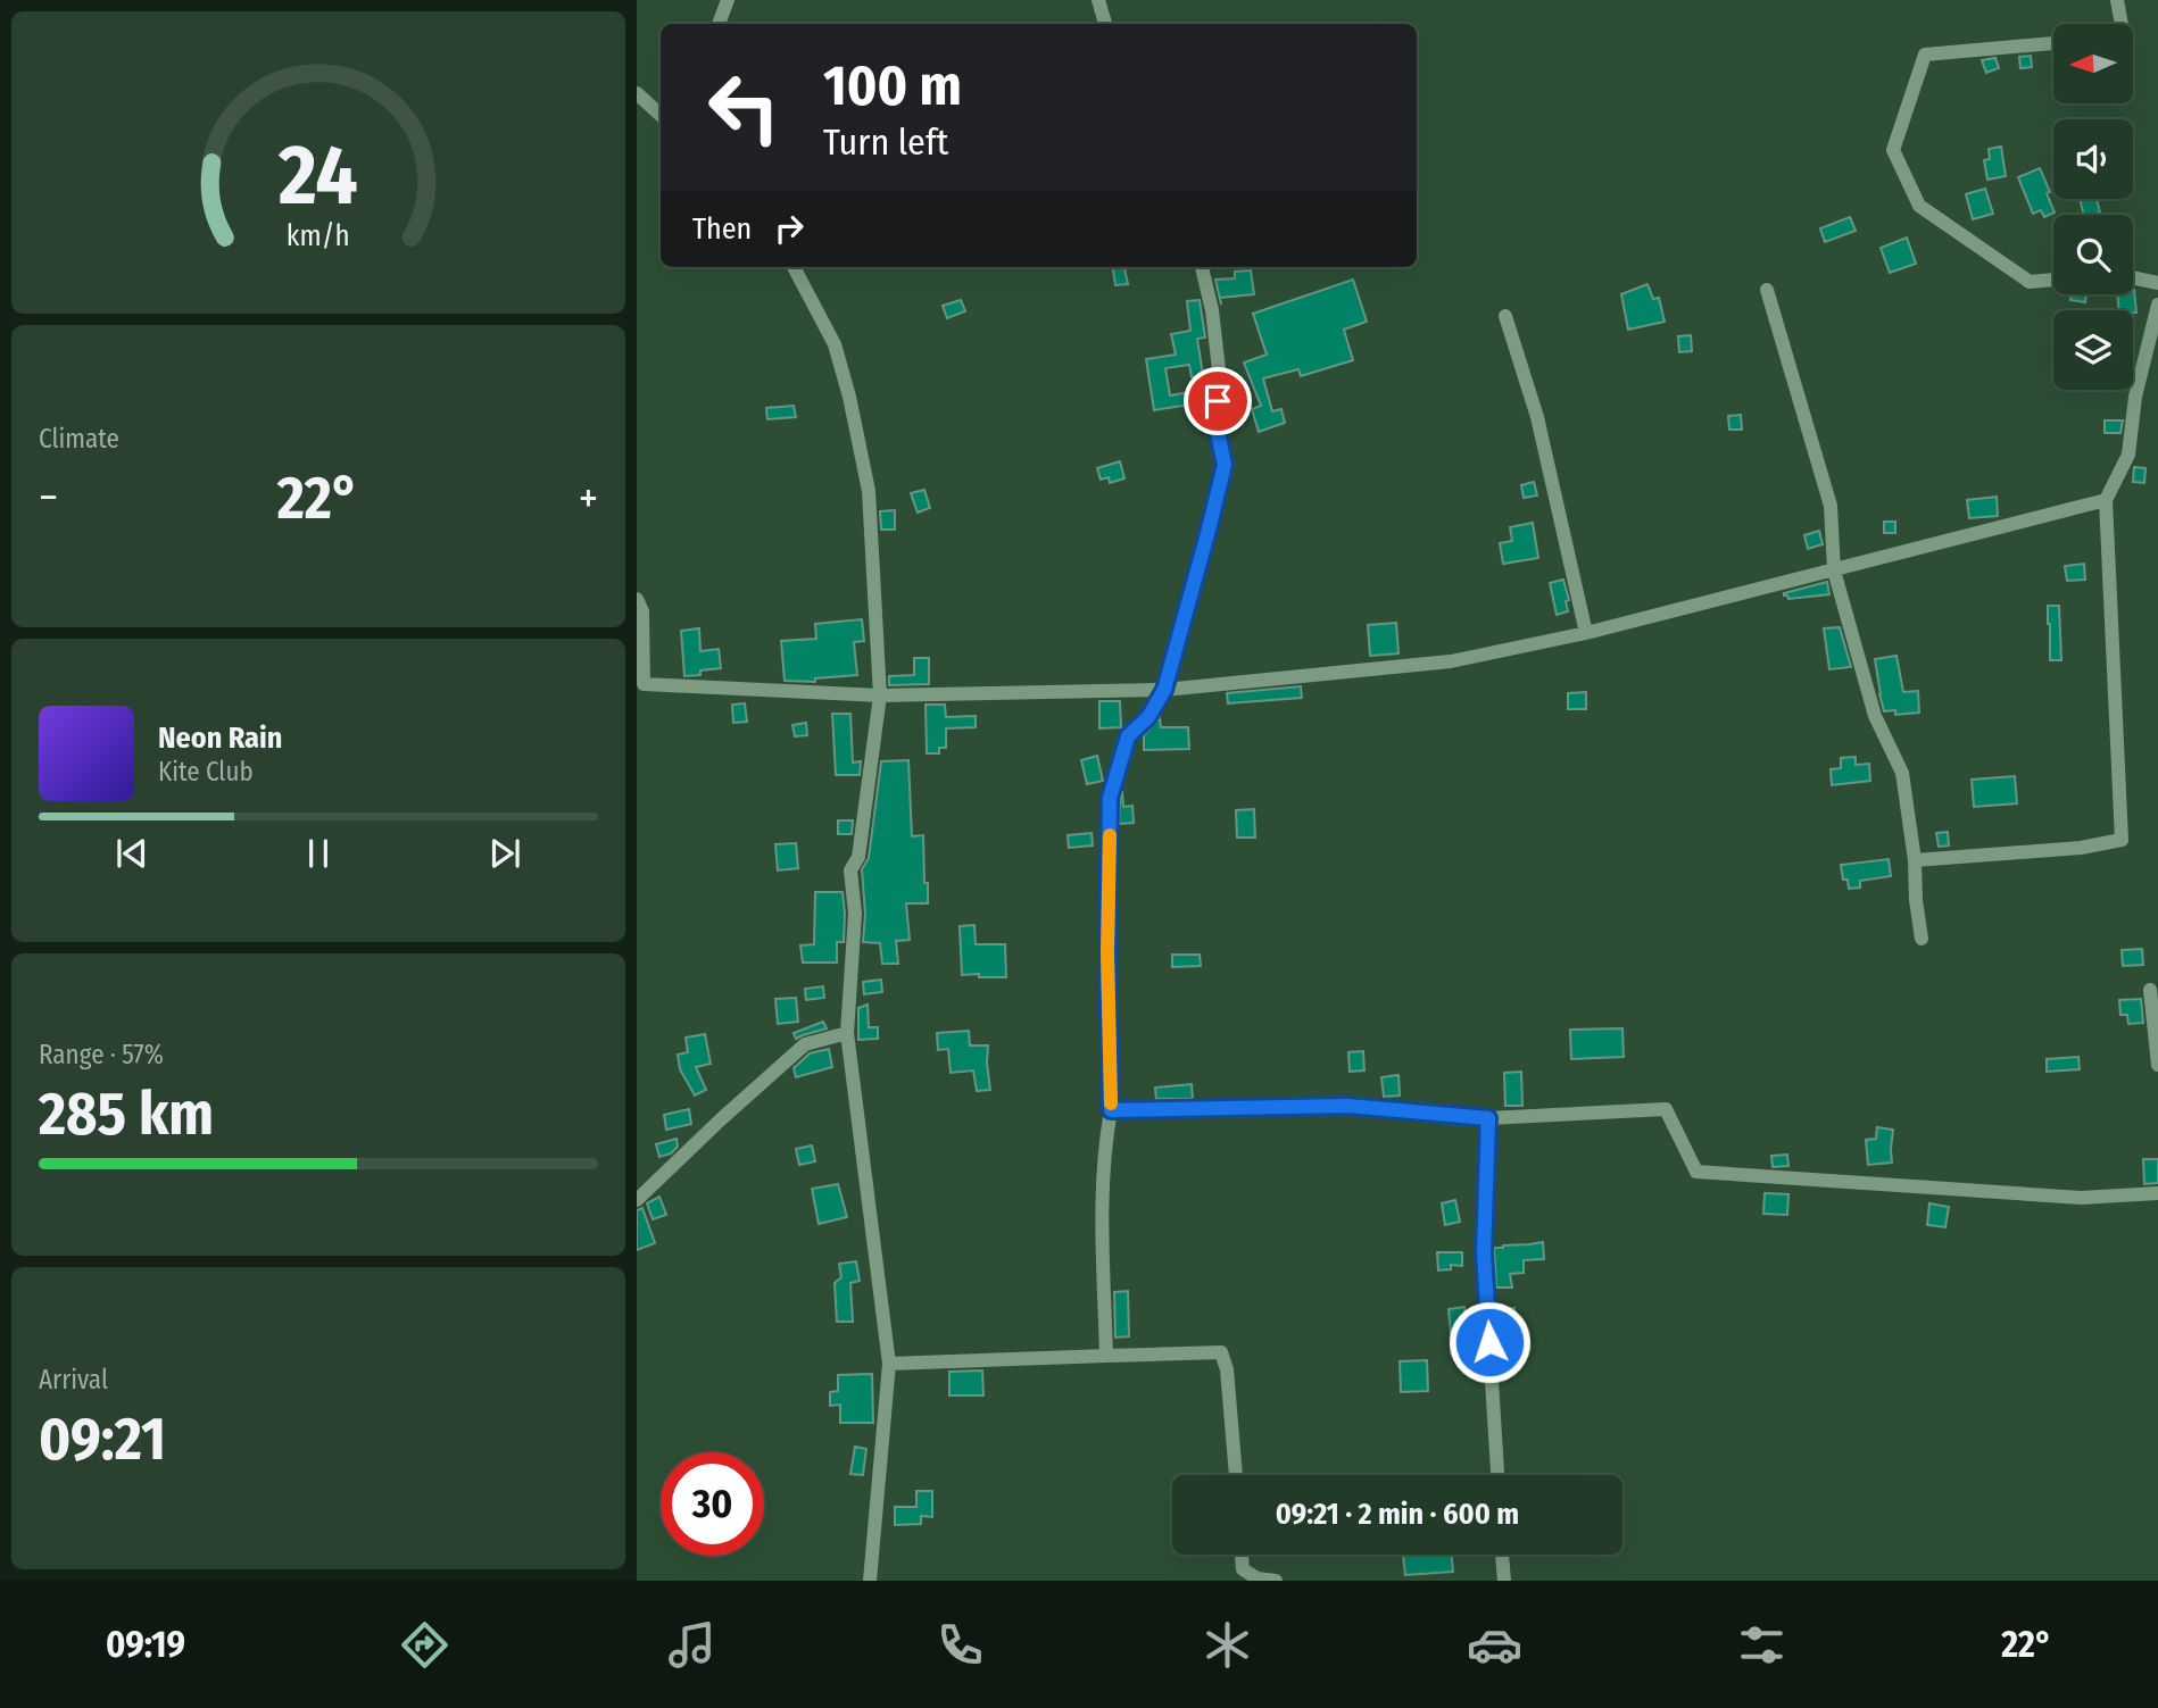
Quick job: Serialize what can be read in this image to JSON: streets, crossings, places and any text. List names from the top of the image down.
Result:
{
  "north": "left",
  "page": {
    "turn": ["100 m", "Turn left"],
    "then": "Then",
    "tile": [
      "Climate",
      ["Range · 57%", "285 km"],
      ["Arrival", "09:21"]
    ],
    "heat": ["−", "22°", "+"],
    "song": ["Neon Rain", "Kite Club"],
    "limit": "30",
    "trip": "09:21 · 2 min · 600 m",
    "tabs": ["09:19", "22°"],
    "gauge": ["24", "km/h"]
  }
}
